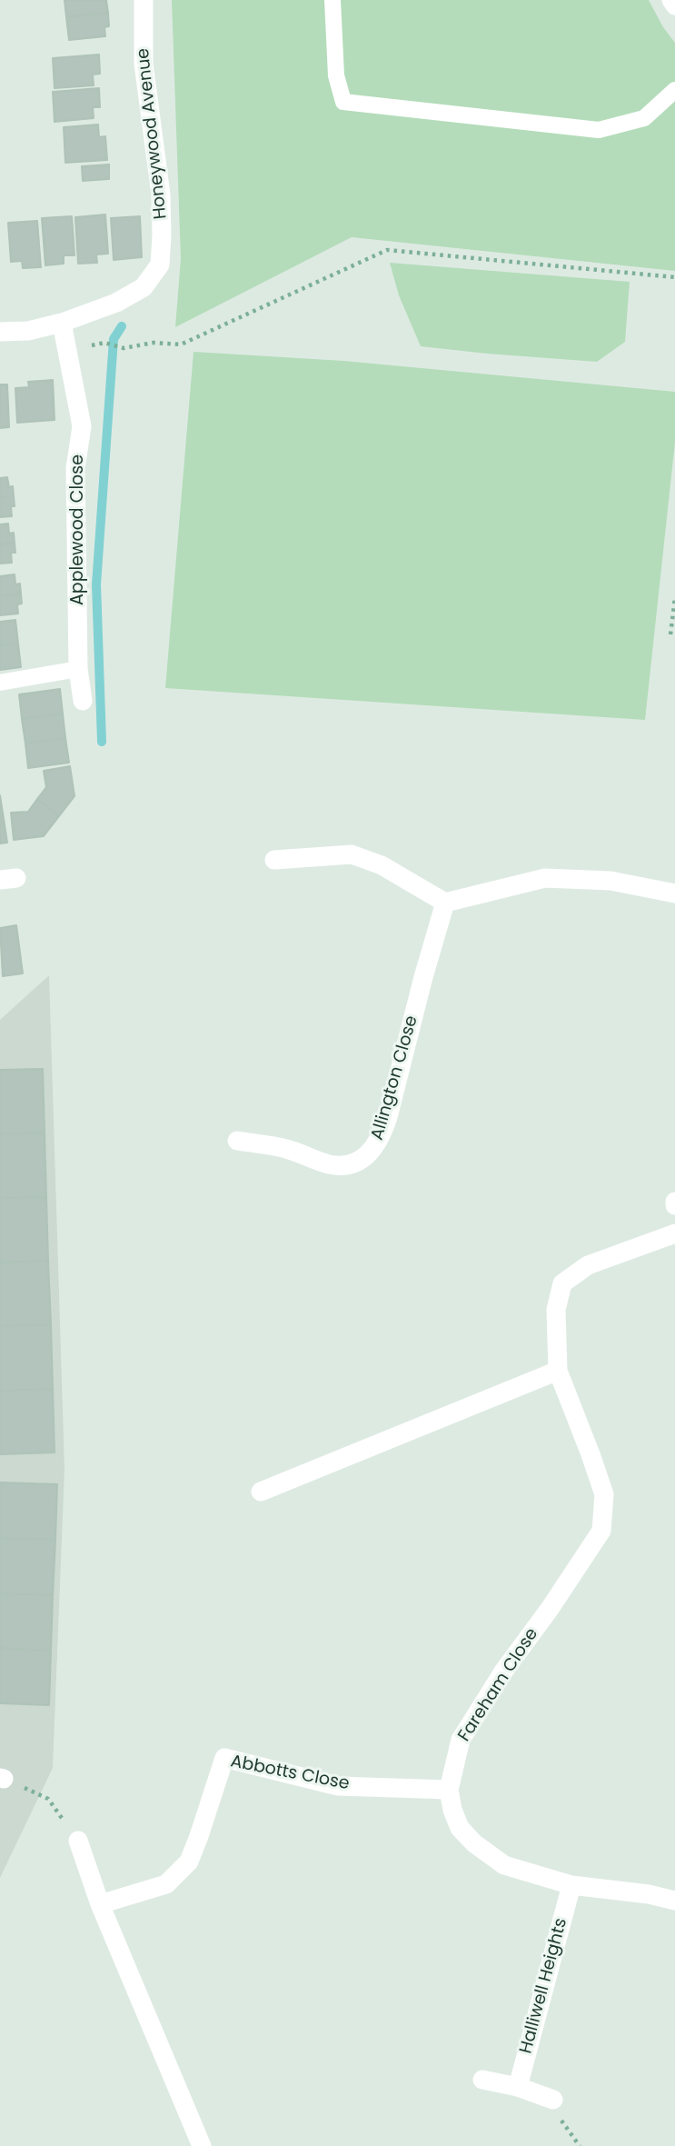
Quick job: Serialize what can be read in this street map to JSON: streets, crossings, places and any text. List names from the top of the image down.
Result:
{
  "streets": {
    "street": [
      "Honeywood Avenue",
      "Applewood Close",
      "Allington Close",
      "Fareham Close",
      "Abbotts Close",
      "Halliwell Heights"
    ]
  },
  "crossings": [
    ["Honeywood Avenue", "Applewood Close"],
    ["Fareham Close", "Abbotts Close"],
    ["Fareham Close", "Halliwell Heights"]
  ]
}
